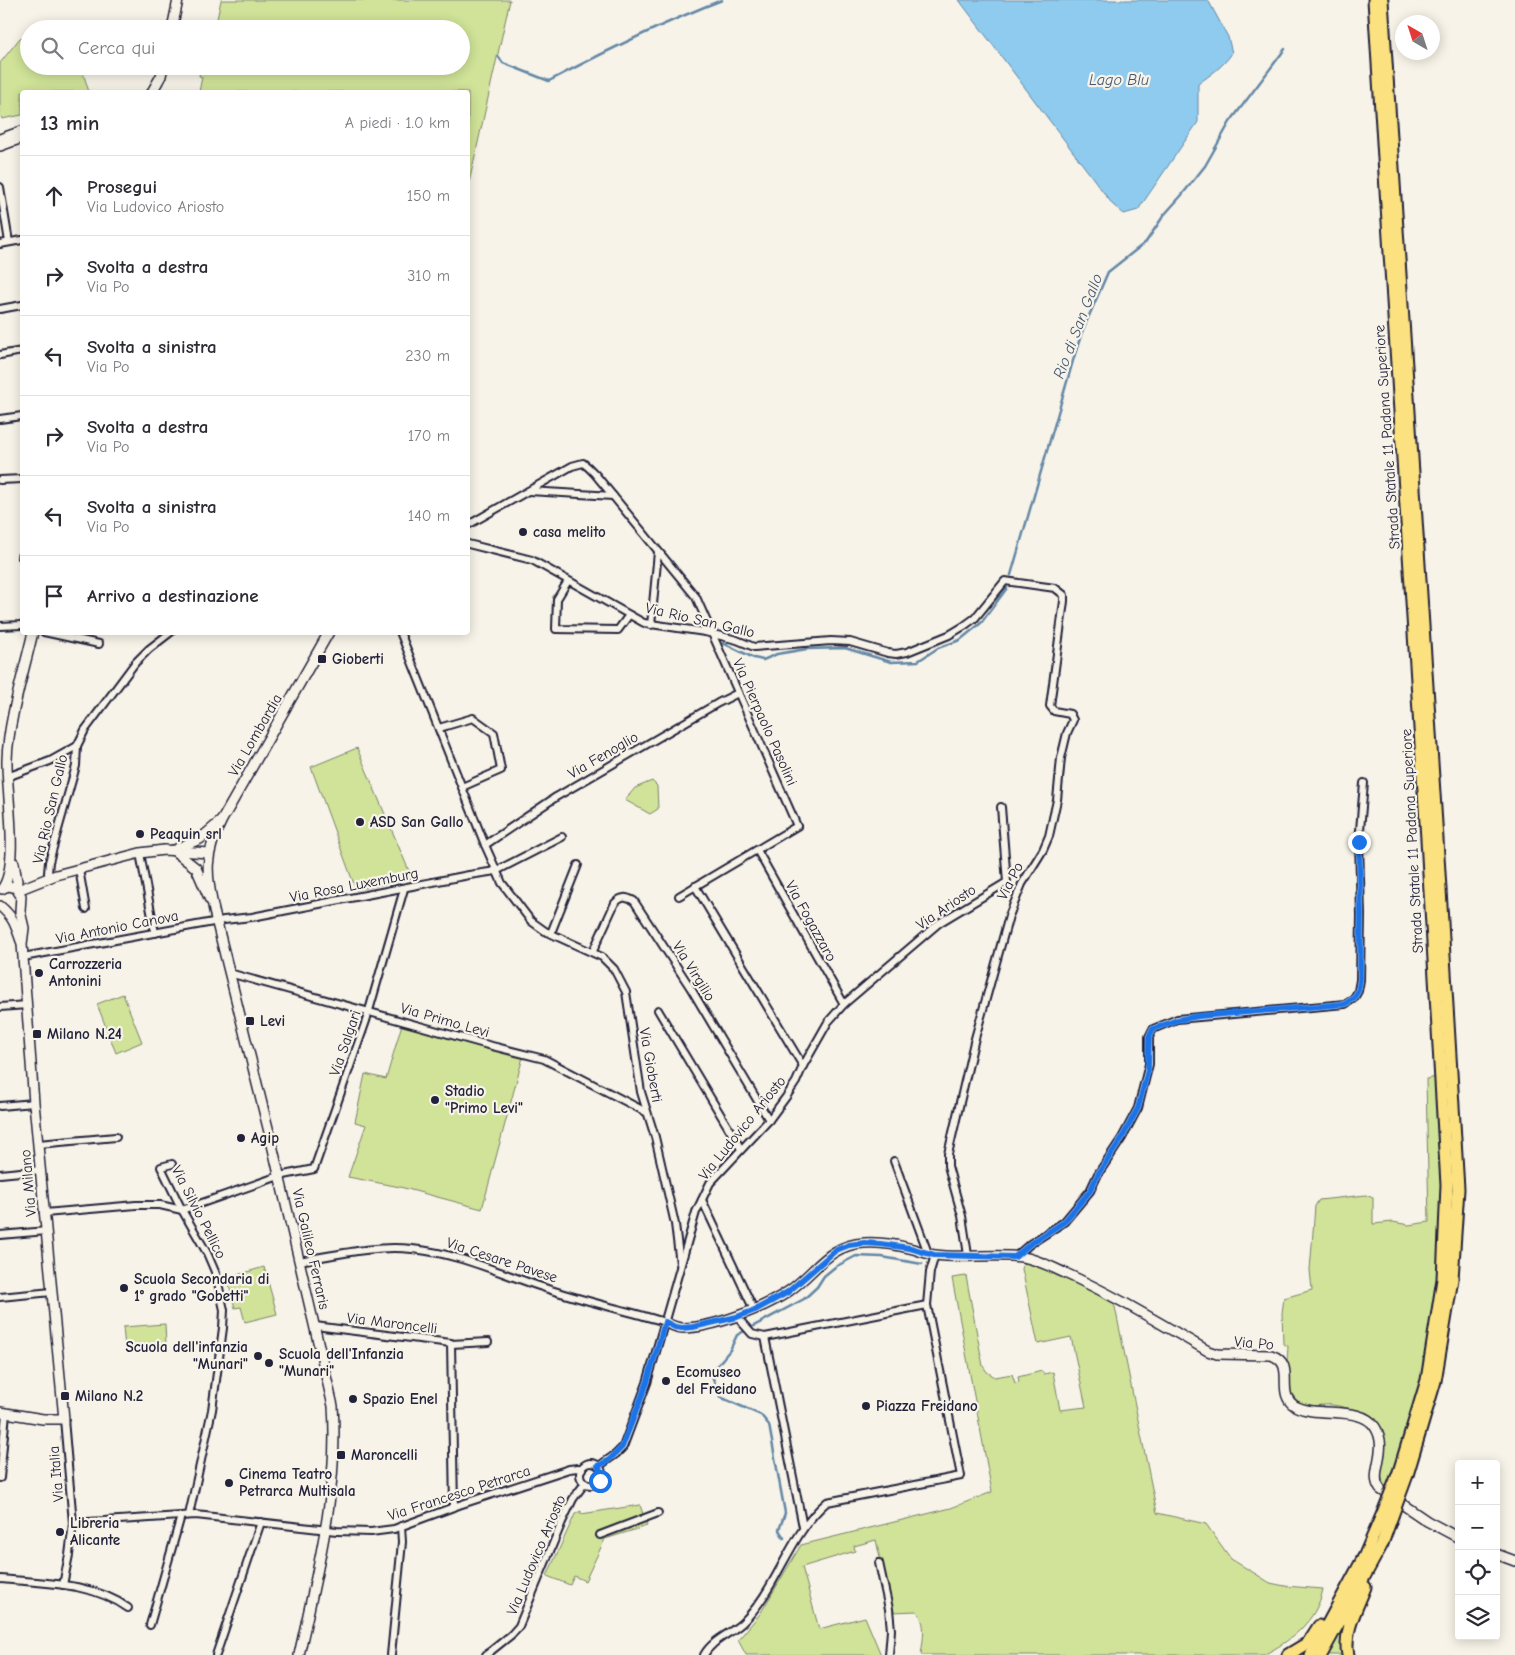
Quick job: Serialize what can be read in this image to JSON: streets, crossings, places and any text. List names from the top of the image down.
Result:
{
  "streets": {
    "highway": ["Strada Statale 11 Padana Superiore"],
    "street": [
      "Via Rio San Gallo",
      "Via Pierpaolo Pasolini",
      "Via Lombardia",
      "Via Fenoglio",
      "Via Po",
      "Via Rosa Luxemburg",
      "Via Ariosto",
      "Via Fogazzaro",
      "Via Antonio Canova",
      "Via Virgilio",
      "Via Primo Levi",
      "Via Salgari",
      "Via Gioberti",
      "Via Ludovico Ariosto",
      "Via Milano",
      "Via Silvio Pellico",
      "Via Galileo Ferraris",
      "Via Cesare Pavese",
      "Via Maroncelli",
      "Via Italia",
      "Via Francesco Petrarca"
    ]
  },
  "crossings": [
    ["Via Rio San Gallo", "Via Pierpaolo Pasolini"],
    ["Via Rio San Gallo", "Via Po"],
    ["Via Rio San Gallo", "Via Milano"],
    ["Via Pierpaolo Pasolini", "Via Fenoglio"],
    ["Via Pierpaolo Pasolini", "Via Fogazzaro"],
    ["Via Lombardia", "Via Galileo Ferraris"],
    ["Via Fenoglio", "Via Gioberti"],
    ["Via Po", "Via Ludovico Ariosto"],
    ["Via Po", "Via Cesare Pavese"],
    ["Via Rosa Luxemburg", "Via Antonio Canova"],
    ["Via Rosa Luxemburg", "Via Salgari"],
    ["Via Rosa Luxemburg", "Via Gioberti"],
    ["Via Rosa Luxemburg", "Via Galileo Ferraris"],
    ["Via Ariosto", "Via Fogazzaro"],
    ["Via Ariosto", "Via Ludovico Ariosto"],
    ["Via Fogazzaro", "Via Ludovico Ariosto"],
    ["Via Antonio Canova", "Via Milano"],
    ["Via Antonio Canova", "Via Galileo Ferraris"],
    ["Via Virgilio", "Via Gioberti"],
    ["Via Virgilio", "Via Ludovico Ariosto"],
    ["Via Primo Levi", "Via Salgari"],
    ["Via Primo Levi", "Via Gioberti"],
    ["Via Primo Levi", "Via Galileo Ferraris"],
    ["Via Salgari", "Via Galileo Ferraris"],
    ["Via Gioberti", "Via Ludovico Ariosto"],
    ["Via Ludovico Ariosto", "Via Cesare Pavese"],
    ["Via Ludovico Ariosto", "Via Francesco Petrarca"],
    ["Via Milano", "Via Italia"],
    ["Via Silvio Pellico", "Via Francesco Petrarca"],
    ["Via Galileo Ferraris", "Via Cesare Pavese"],
    ["Via Galileo Ferraris", "Via Maroncelli"],
    ["Via Galileo Ferraris", "Via Francesco Petrarca"],
    ["Via Maroncelli", "Via Francesco Petrarca"],
    ["Via Italia", "Via Francesco Petrarca"]
  ],
  "water": ["Lago Blu", "Rio di San Gallo"],
  "places": {
    "other": [
      "casa melito",
      "ASD San Gallo",
      "Peaquin srl",
      "Carrozzeria Antonini",
      "Stadio \"Primo Levi\"",
      "Agip",
      "Scuola Secondaria di 1° grado \"Gobetti\"",
      "Scuola dell'infanzia \"Munari\"",
      "Scuola dell'Infanzia \"Munari\"",
      "Ecomuseo del Freidano",
      "Spazio Enel",
      "Piazza Freidano",
      "Cinema Teatro Petrarca Multisala",
      "Libreria Alicante"
    ],
    "transit": [
      "Gioberti",
      "Levi",
      "Milano N.24",
      "Milano N.2",
      "Maroncelli"
    ]
  },
  "north": "top left",
  "page": {
    "search": "Cerca qui",
    "heading": ["13 min", "A piedi · 1.0 km"],
    "list": [
      ["Prosegui", "Via Ludovico Ariosto", "150 m"],
      ["Svolta a destra", "Via Po", "310 m"],
      ["Svolta a sinistra", "Via Po", "230 m"],
      ["Svolta a destra", "Via Po", "170 m"],
      ["Svolta a sinistra", "Via Po", "140 m"],
      "Arrivo a destinazione"
    ],
    "map_buttons": ["+", "−"]
  }
}
